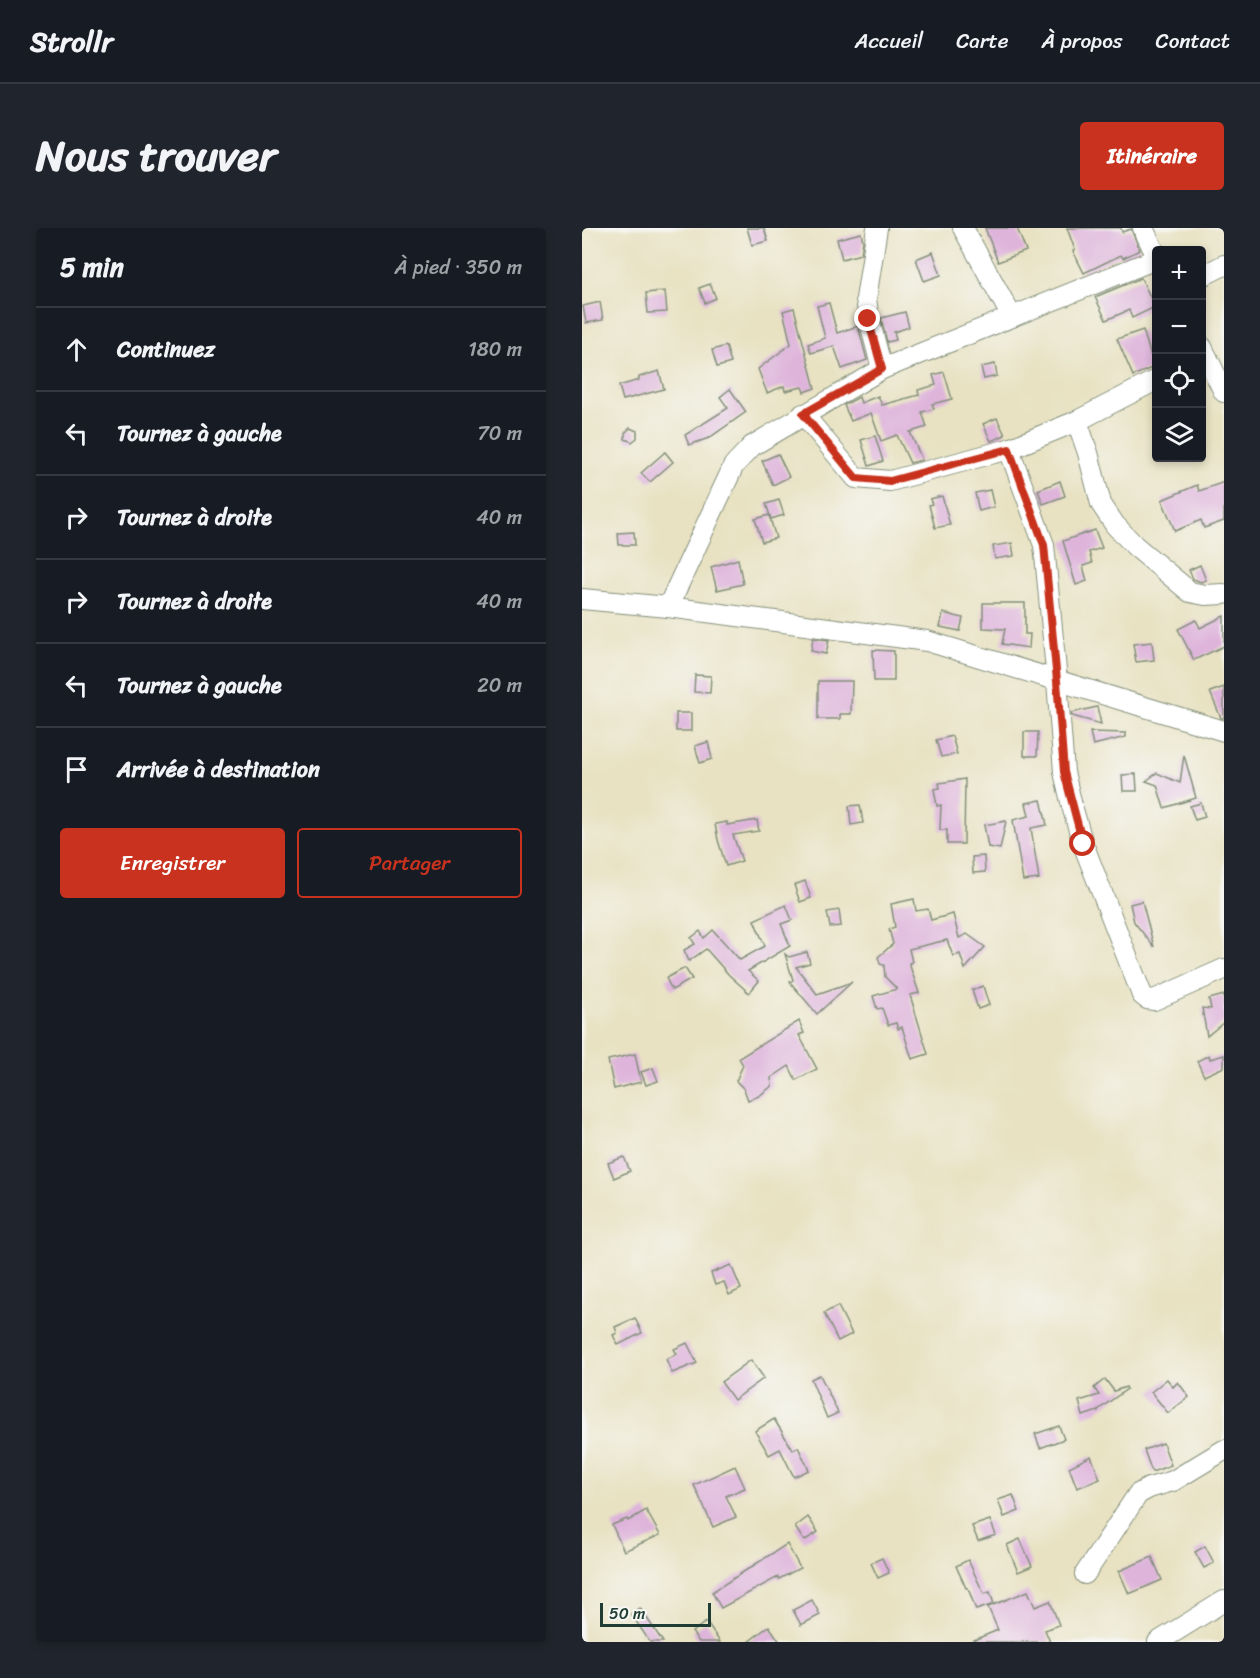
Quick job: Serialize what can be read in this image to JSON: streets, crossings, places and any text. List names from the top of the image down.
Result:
{
  "scale_bar": "50 m",
  "page": {
    "header": "Strollr",
    "nav": [
      "Accueil",
      "Carte",
      "À propos",
      "Contact"
    ],
    "title": "Nous trouver",
    "buttons": [
      "Itinéraire",
      ["Enregistrer", "Partager"]
    ],
    "heading": ["5 min", "À pied · 350 m"],
    "map_buttons": ["+", "−"],
    "list": [
      ["Continuez", "180 m"],
      ["Tournez à gauche", "70 m"],
      ["Tournez à droite", "40 m"],
      ["Tournez à droite", "40 m"],
      ["Tournez à gauche", "20 m"],
      "Arrivée à destination"
    ],
    "scale": "50 m"
  }
}
